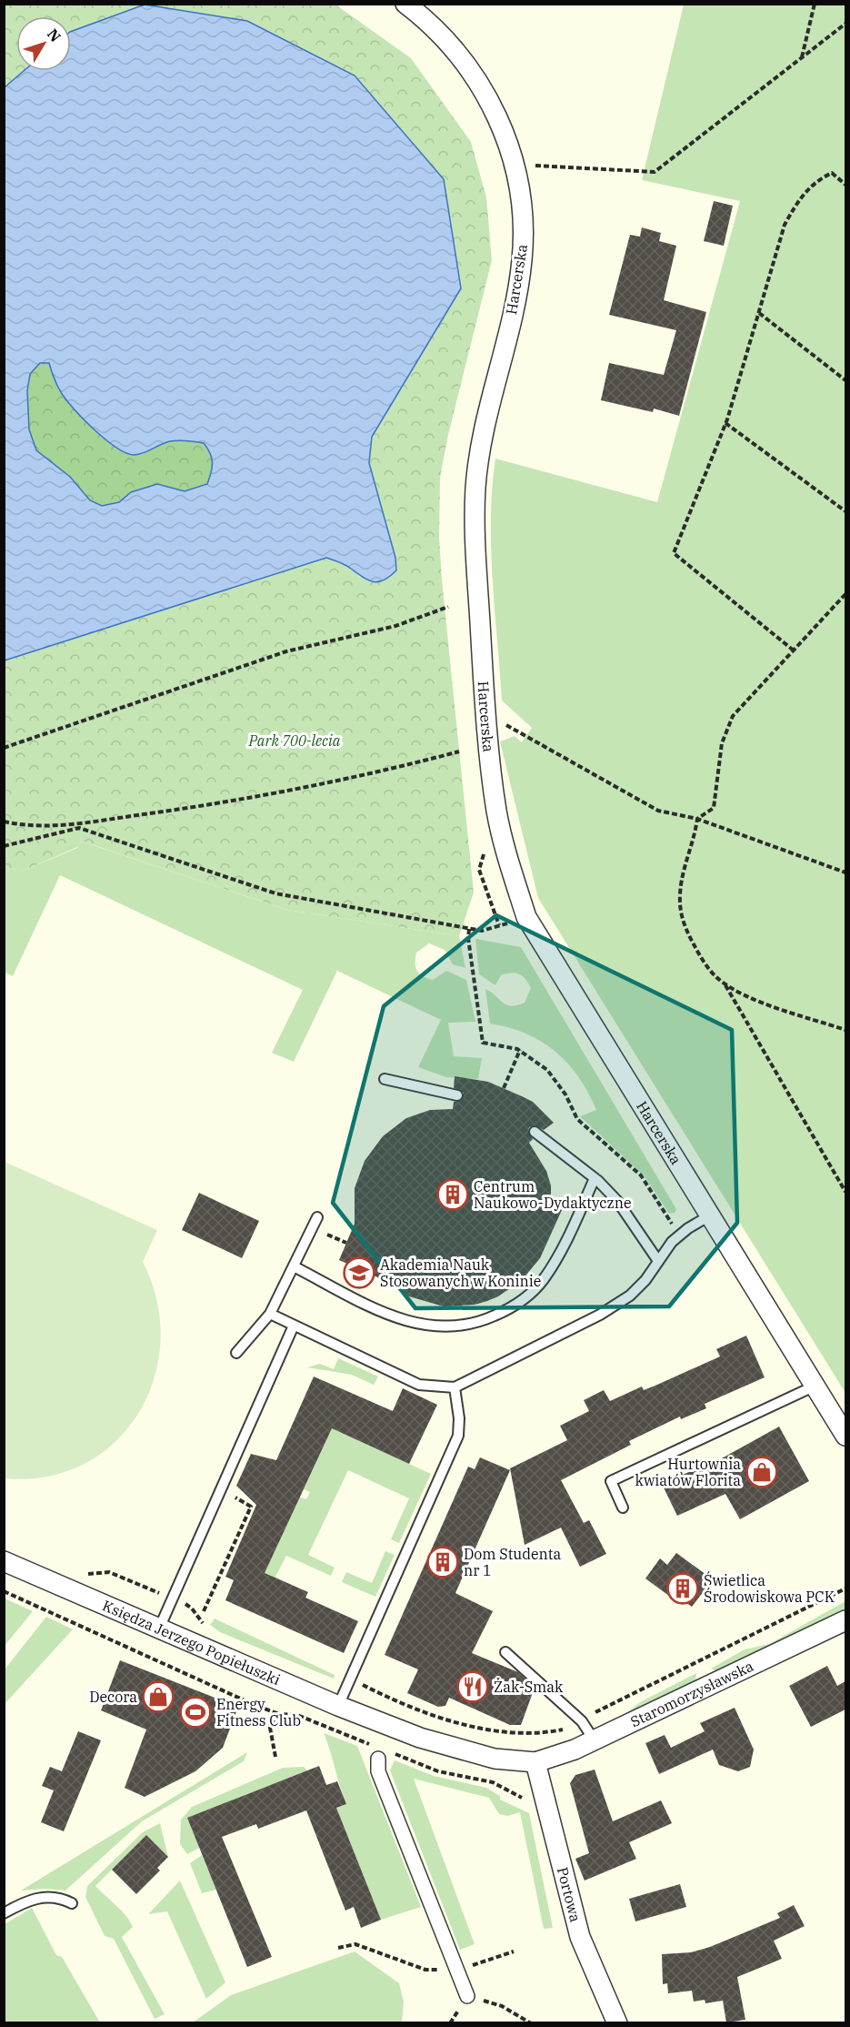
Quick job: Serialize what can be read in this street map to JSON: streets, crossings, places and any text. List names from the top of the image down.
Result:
{
  "streets": {
    "street": [
      "Harcerska",
      "Księdza Jerzego Popiełuszki",
      "Staromorzysławska",
      "Portowa"
    ]
  },
  "crossings": [
    ["Księdza Jerzego Popiełuszki", "Staromorzysławska"],
    ["Księdza Jerzego Popiełuszki", "Portowa"],
    ["Staromorzysławska", "Portowa"]
  ],
  "parks": ["Park 700-lecia"],
  "places": {
    "building": ["Centrum Naukowo-Dydaktyczne", "Dom Studenta nr 1", "Świetlica Środowiskowa PCK"],
    "school or university": ["Akademia Nauk Stosowanych w Koninie"],
    "shop": ["Hurtownia kwiatów Florita", "Decora"],
    "restaurant": ["Żak-Smak"],
    "sports": ["Energy Fitness Club"]
  },
  "north": "top right"
}
